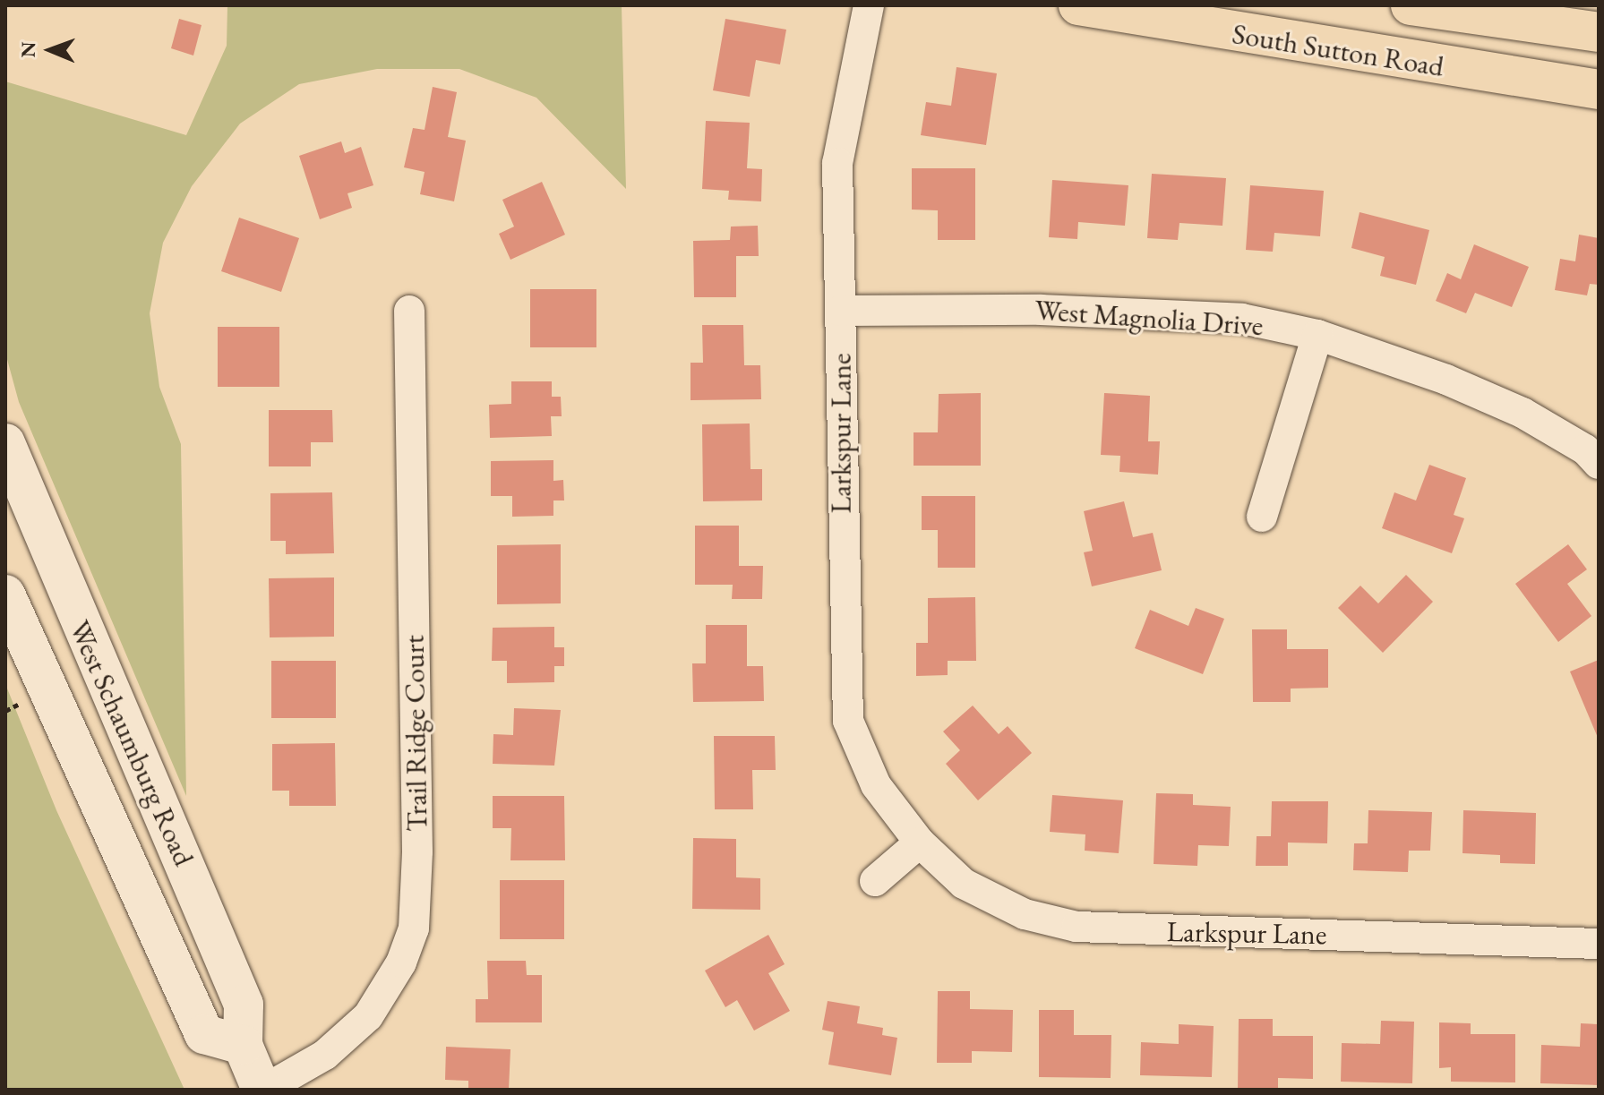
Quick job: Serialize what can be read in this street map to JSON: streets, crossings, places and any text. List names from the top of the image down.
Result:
{
  "streets": {
    "main road": ["South Sutton Road", "West Schaumburg Road"],
    "street": ["West Magnolia Drive", "Larkspur Lane", "Trail Ridge Court"]
  },
  "crossings": [
    ["West Magnolia Drive", "Larkspur Lane"],
    ["Trail Ridge Court", "West Schaumburg Road"]
  ],
  "north": "left"
}
